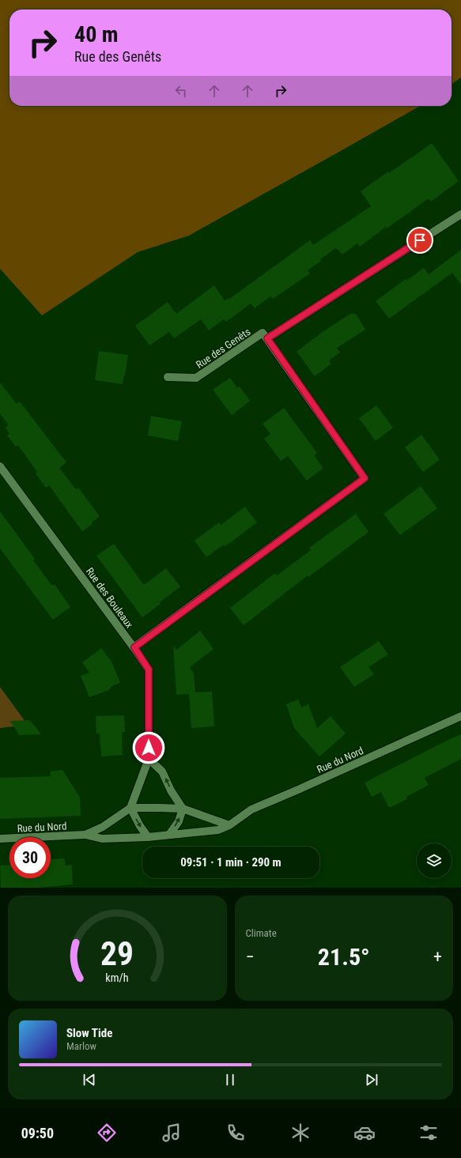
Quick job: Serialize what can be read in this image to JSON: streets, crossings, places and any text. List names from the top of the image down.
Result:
{
  "streets": {
    "street": ["Rue des Genêts", "Rue des Bouleaux", "Rue du Nord"]
  },
  "crossings": [
    ["Rue des Genêts", "Rue des Bouleaux"],
    ["Rue des Bouleaux", "Rue du Nord"]
  ],
  "page": {
    "turn": ["40 m", "Rue des Genêts"],
    "limit": "30",
    "trip": "09:51 · 1 min · 290 m",
    "tile": "Climate",
    "heat": ["−", "21.5°", "+"],
    "song": ["Slow Tide", "Marlow"],
    "tabs": "09:50",
    "gauge": ["29", "km/h"]
  }
}
